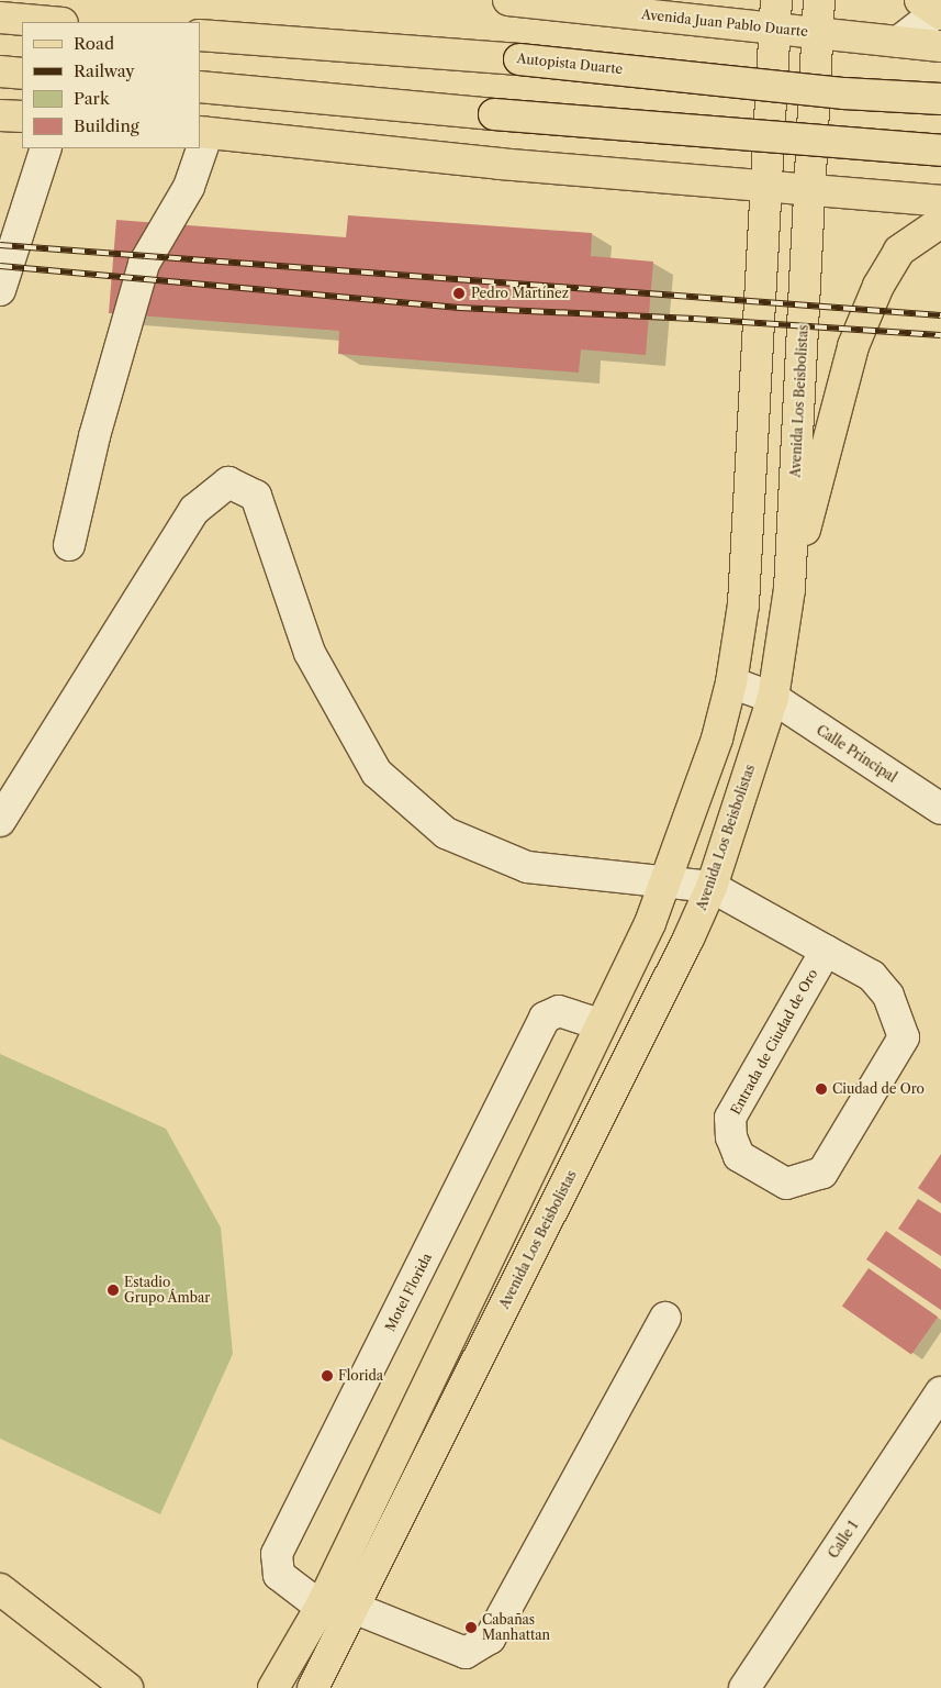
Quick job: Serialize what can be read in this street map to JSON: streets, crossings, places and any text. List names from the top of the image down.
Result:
{
  "streets": {
    "main road": ["Avenida Juan Pablo Duarte", "Autopista Duarte", "Avenida Los Beisbolistas"],
    "street": [
      "Calle Principal",
      "Entrada de Ciudad de Oro",
      "Motel Florida",
      "Calle 1"
    ]
  },
  "crossings": [
    ["Avenida Juan Pablo Duarte", "Avenida Los Beisbolistas"],
    ["Avenida Los Beisbolistas", "Calle Principal"],
    ["Avenida Los Beisbolistas", "Entrada de Ciudad de Oro"]
  ],
  "places": [
    "Pedro Martínez",
    "Ciudad de Oro",
    "Estadio Grupo Ámbar",
    "Florida",
    "Cabañas Manhattan"
  ],
  "legend": [
    "Road",
    "Railway",
    "Park",
    "Building"
  ]
}
